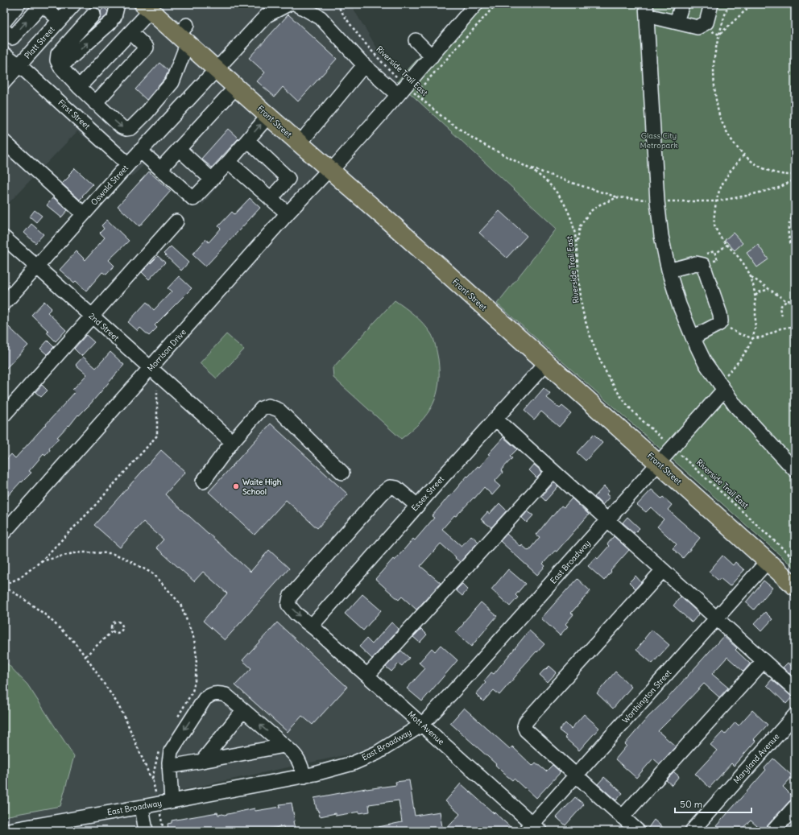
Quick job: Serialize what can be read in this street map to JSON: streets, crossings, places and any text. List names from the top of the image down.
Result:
{
  "streets": {
    "main road": ["Front Street"],
    "street": [
      "Platt Street",
      "First Street",
      "Oswald Street",
      "2nd Street",
      "Morrison Drive",
      "Essex Street",
      "East Broadway",
      "Worthington Street",
      "Mott Avenue",
      "Maryland Avenue"
    ],
    "path": ["Riverside Trail East"]
  },
  "crossings": [
    ["Platt Street", "First Street"],
    ["Riverside Trail East", "Morrison Drive"],
    ["Riverside Trail East", "East Broadway"],
    ["First Street", "Oswald Street"],
    ["Front Street", "Oswald Street"],
    ["Front Street", "Morrison Drive"],
    ["Front Street", "Essex Street"],
    ["Front Street", "East Broadway"],
    ["Front Street", "Worthington Street"],
    ["Oswald Street", "2nd Street"],
    ["2nd Street", "Morrison Drive"],
    ["Essex Street", "Mott Avenue"],
    ["East Broadway", "Mott Avenue"],
    ["Worthington Street", "Mott Avenue"]
  ],
  "parks": ["Glass City Metropark"],
  "places": ["Waite High School"],
  "scale_bar": "50 m"
}
